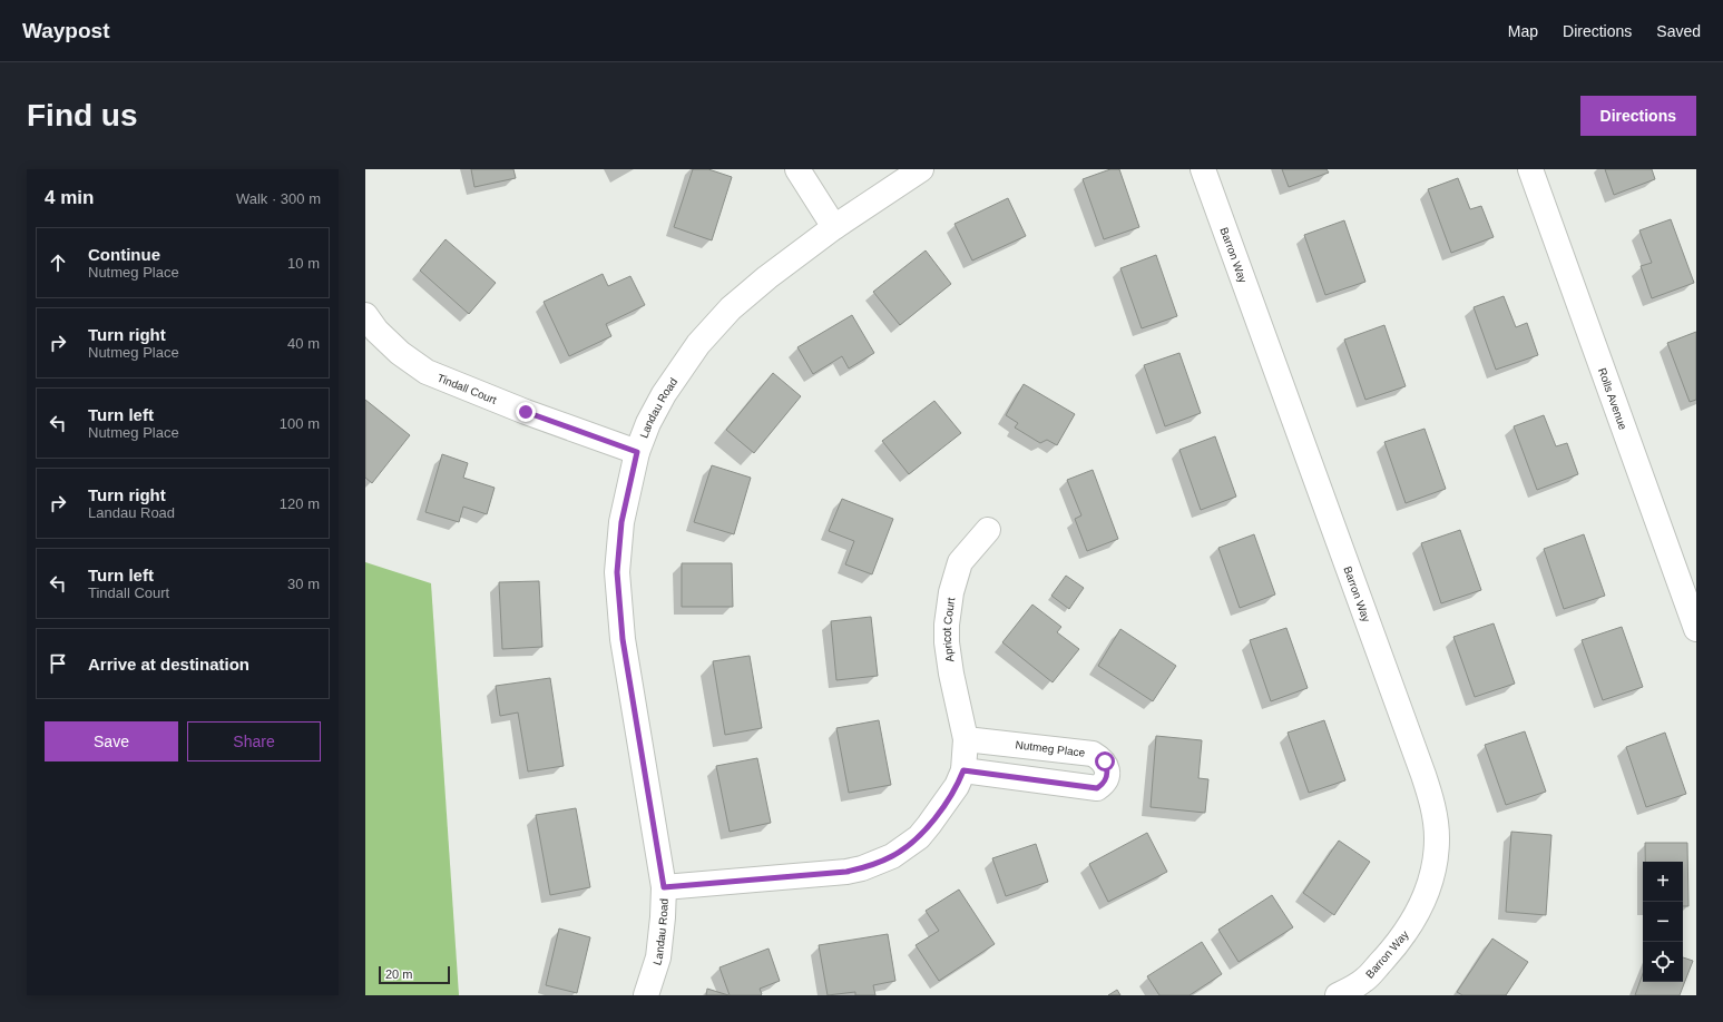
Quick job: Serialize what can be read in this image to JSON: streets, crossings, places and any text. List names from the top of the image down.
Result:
{
  "streets": {
    "street": [
      "Barron Way",
      "Tindall Court",
      "Rolls Avenue",
      "Landau Road",
      "Apricot Court",
      "Nutmeg Place"
    ]
  },
  "crossings": [
    ["Tindall Court", "Landau Road"],
    ["Apricot Court", "Nutmeg Place"]
  ],
  "scale_bar": "20 m",
  "page": {
    "header": "Waypost",
    "nav": ["Map", "Directions", "Saved"],
    "buttons": [
      "Directions",
      ["Save", "Share"]
    ],
    "title": "Find us",
    "heading": ["4 min", "Walk · 300 m"],
    "list": [
      ["Continue", "Nutmeg Place", "10 m"],
      ["Turn right", "Nutmeg Place", "40 m"],
      ["Turn left", "Nutmeg Place", "100 m"],
      ["Turn right", "Landau Road", "120 m"],
      ["Turn left", "Tindall Court", "30 m"],
      "Arrive at destination"
    ],
    "map_buttons": ["+", "−"],
    "scale": "20 m"
  }
}
